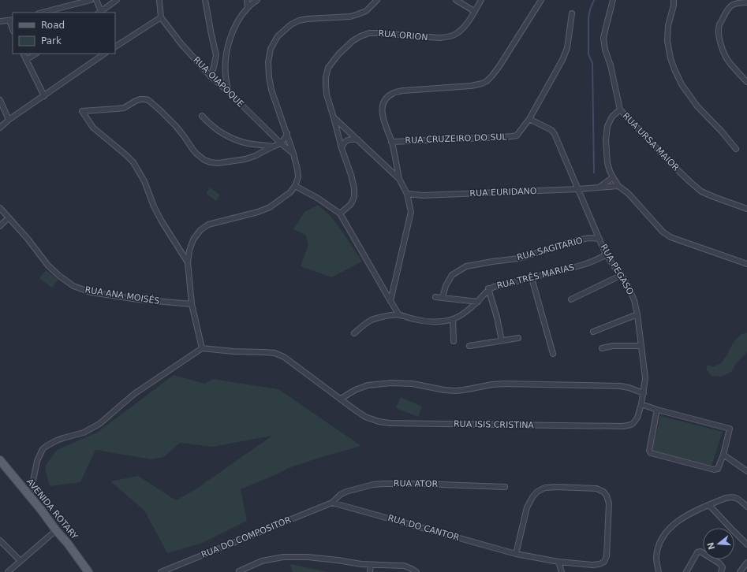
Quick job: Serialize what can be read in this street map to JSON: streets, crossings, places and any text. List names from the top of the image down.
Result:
{
  "streets": {
    "main road": ["AVENIDA ROTARY"],
    "street": [
      "RUA ORION",
      "RUA OIAPOQUE",
      "RUA CRUZEIRO DO SUL",
      "RUA URSA MAIOR",
      "RUA EURIDANO",
      "RUA SAGITARIO",
      "RUA PEGASO",
      "RUA TRÊS MARIAS",
      "RUA ANA MOISÉS",
      "RUA ISIS CRISTINA",
      "RUA ATOR",
      "RUA DO CANTOR",
      "RUA DO COMPOSITOR"
    ]
  },
  "crossings": [
    ["RUA CRUZEIRO DO SUL", "RUA PEGASO"],
    ["RUA EURIDANO", "RUA PEGASO"],
    ["RUA SAGITARIO", "RUA PEGASO"],
    ["RUA PEGASO", "RUA TRÊS MARIAS"],
    ["RUA PEGASO", "RUA ISIS CRISTINA"],
    ["RUA ATOR", "RUA DO CANTOR"],
    ["RUA ATOR", "RUA DO COMPOSITOR"],
    ["RUA DO CANTOR", "RUA DO COMPOSITOR"]
  ],
  "legend": ["Road", "Park"],
  "north": "left"
}
